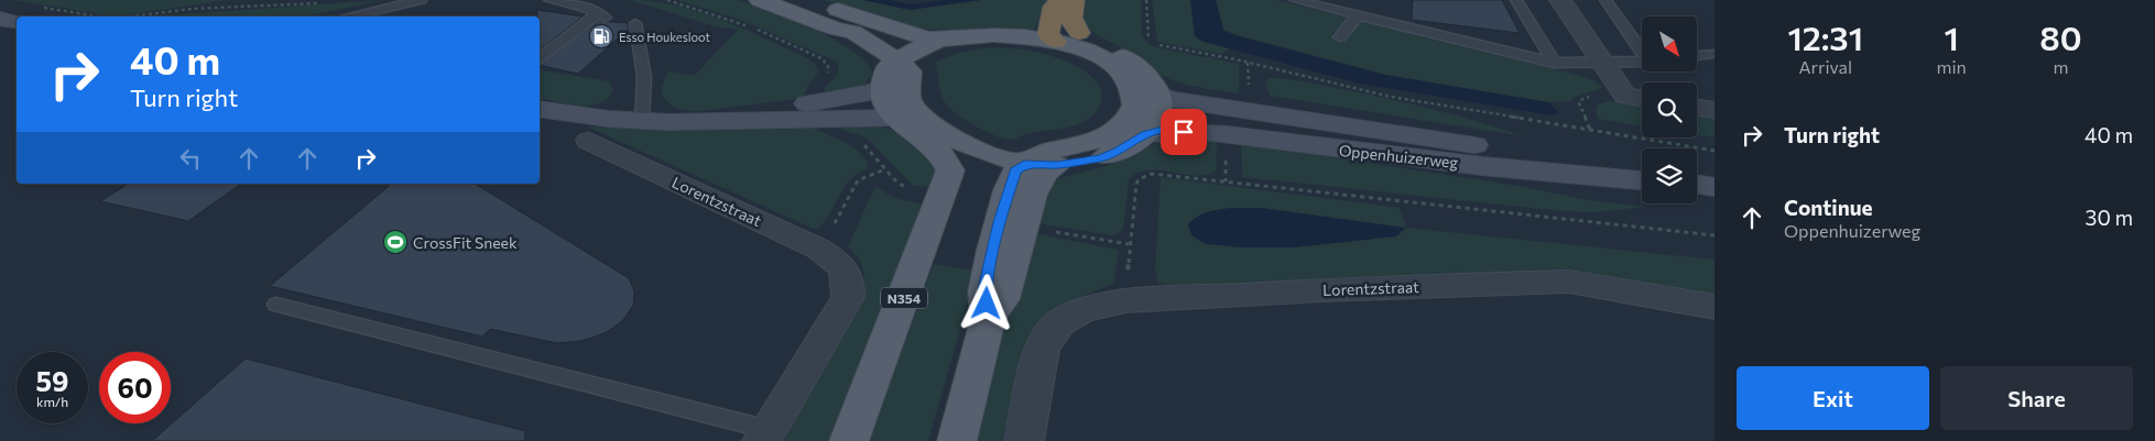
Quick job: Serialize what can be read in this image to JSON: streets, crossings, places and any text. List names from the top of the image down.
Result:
{
  "streets": {
    "main road": ["Oppenhuizerweg", "N354"],
    "street": ["Lorentzstraat"]
  },
  "places": {
    "fuel station": ["Esso Houkesloot"],
    "sports": ["CrossFit Sneek"]
  },
  "north": "bottom right",
  "page": {
    "eta": [
      "12:31",
      "Arrival",
      "1",
      "min",
      "80",
      "m"
    ],
    "turn": ["40 m", "Turn right"],
    "list": [
      {
        "name": "Turn right",
        "value": "40 m"
      },
      {
        "name": "Continue",
        "note": "Oppenhuizerweg",
        "value": "30 m"
      }
    ],
    "speed": "59 km/h",
    "limit": "60",
    "buttons": ["Exit", "Share"]
  }
}
